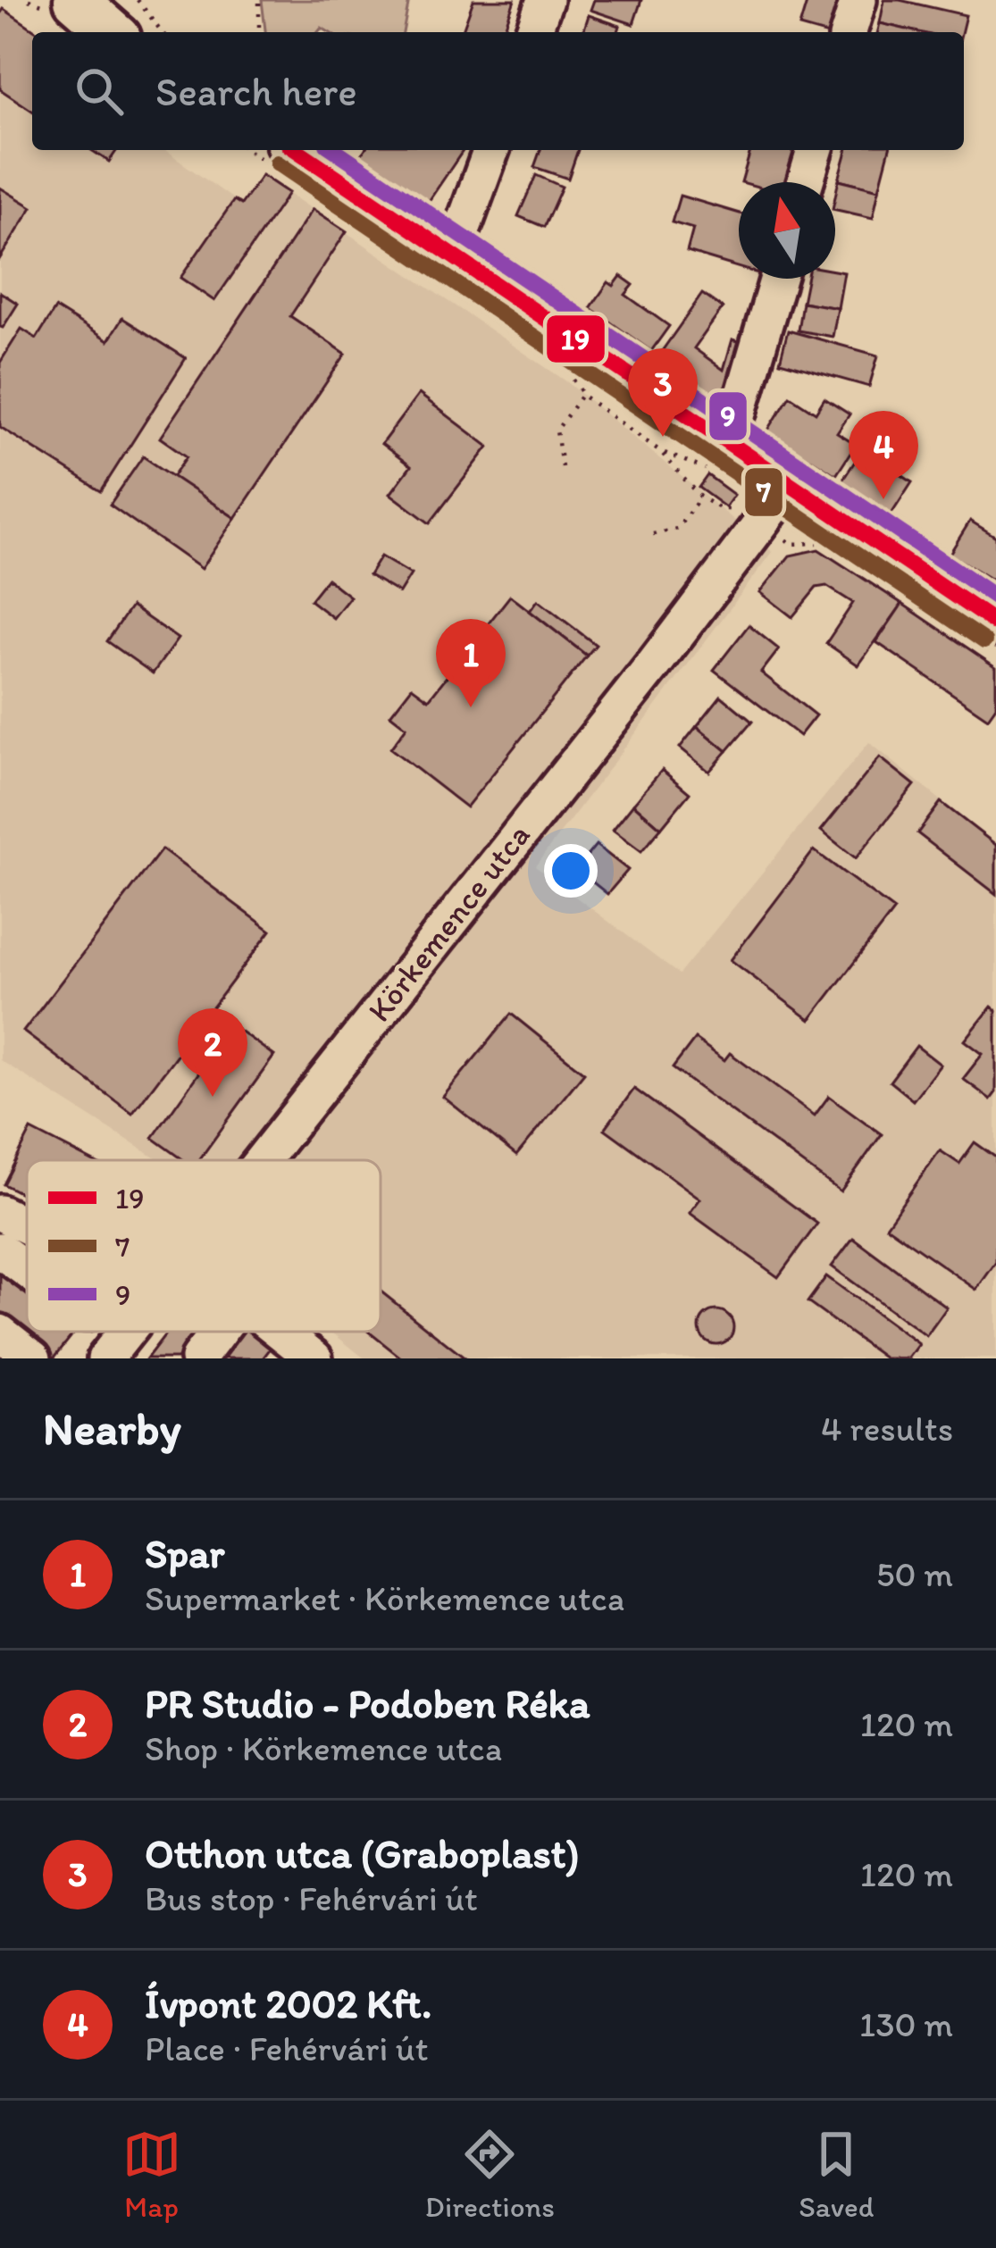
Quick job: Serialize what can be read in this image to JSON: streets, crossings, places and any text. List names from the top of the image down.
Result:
{
  "streets": {
    "street": ["Körkemence utca"]
  },
  "lines": ["transit line 19", "transit line 9", "transit line 7"],
  "legend": ["19", "7", "9"],
  "north": "top",
  "page": {
    "search": "Search here",
    "pins": [
      "3",
      "4",
      "1",
      "2"
    ],
    "heading": ["Nearby", "4 results"],
    "list": [
      {
        "mark": "1",
        "name": "Spar",
        "note": "Supermarket · Körkemence utca",
        "value": "50 m"
      },
      {
        "mark": "2",
        "name": "PR Studio - Podoben Réka",
        "note": "Shop · Körkemence utca",
        "value": "120 m"
      },
      {
        "mark": "3",
        "name": "Otthon utca (Graboplast)",
        "note": "Bus stop · Fehérvári út",
        "value": "120 m"
      },
      {
        "mark": "4",
        "name": "Ívpont 2002 Kft.",
        "note": "Place · Fehérvári út",
        "value": "130 m"
      }
    ],
    "nav": ["Map", "Directions", "Saved"]
  }
}
